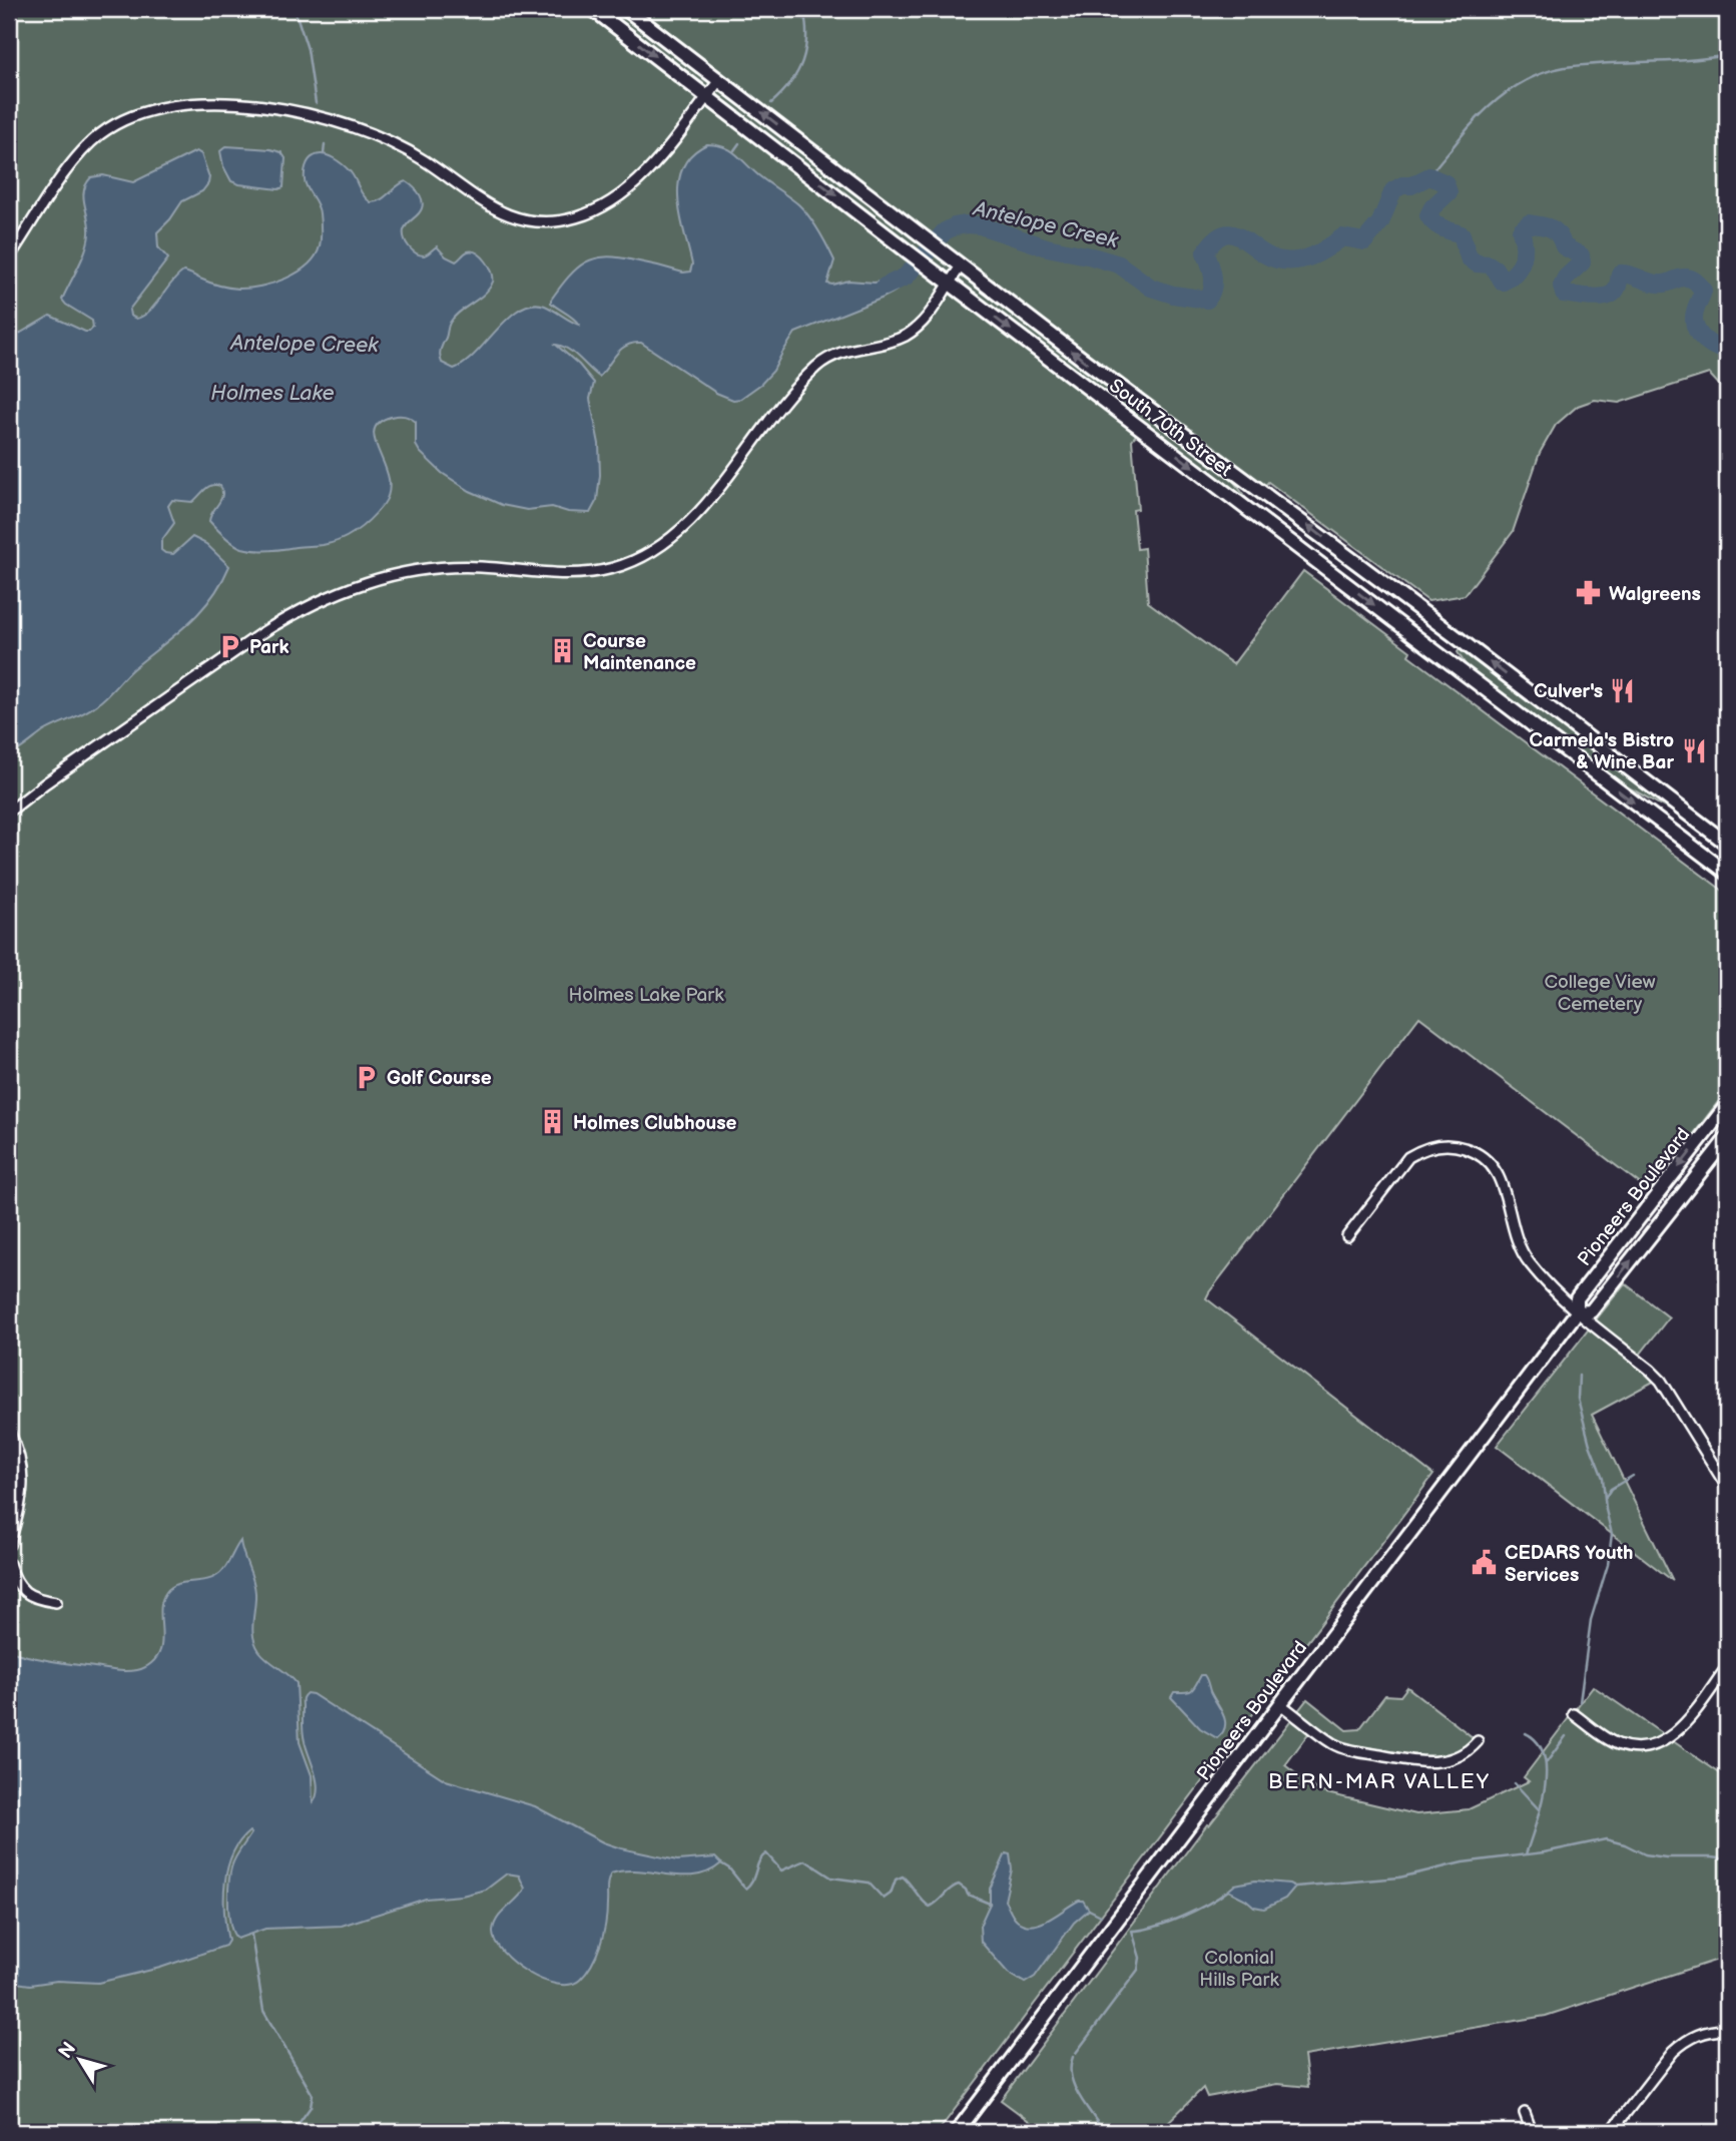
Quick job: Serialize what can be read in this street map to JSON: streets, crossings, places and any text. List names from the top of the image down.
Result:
{
  "streets": {
    "main road": ["South 70th Street", "Pioneers Boulevard"]
  },
  "districts": ["BERN-MAR VALLEY"],
  "water": ["Antelope Creek", "Holmes Lake"],
  "parks": ["College View Cemetery", "Holmes Lake Park", "Colonial Hills Park"],
  "places": {
    "pharmacy": ["Walgreens"],
    "parking": ["Park", "Golf Course"],
    "building": ["Course Maintenance", "Holmes Clubhouse"],
    "restaurant": ["Culver's", "Carmela's Bistro & Wine Bar"],
    "public building": ["CEDARS Youth Services"]
  },
  "north": "top left"
}
